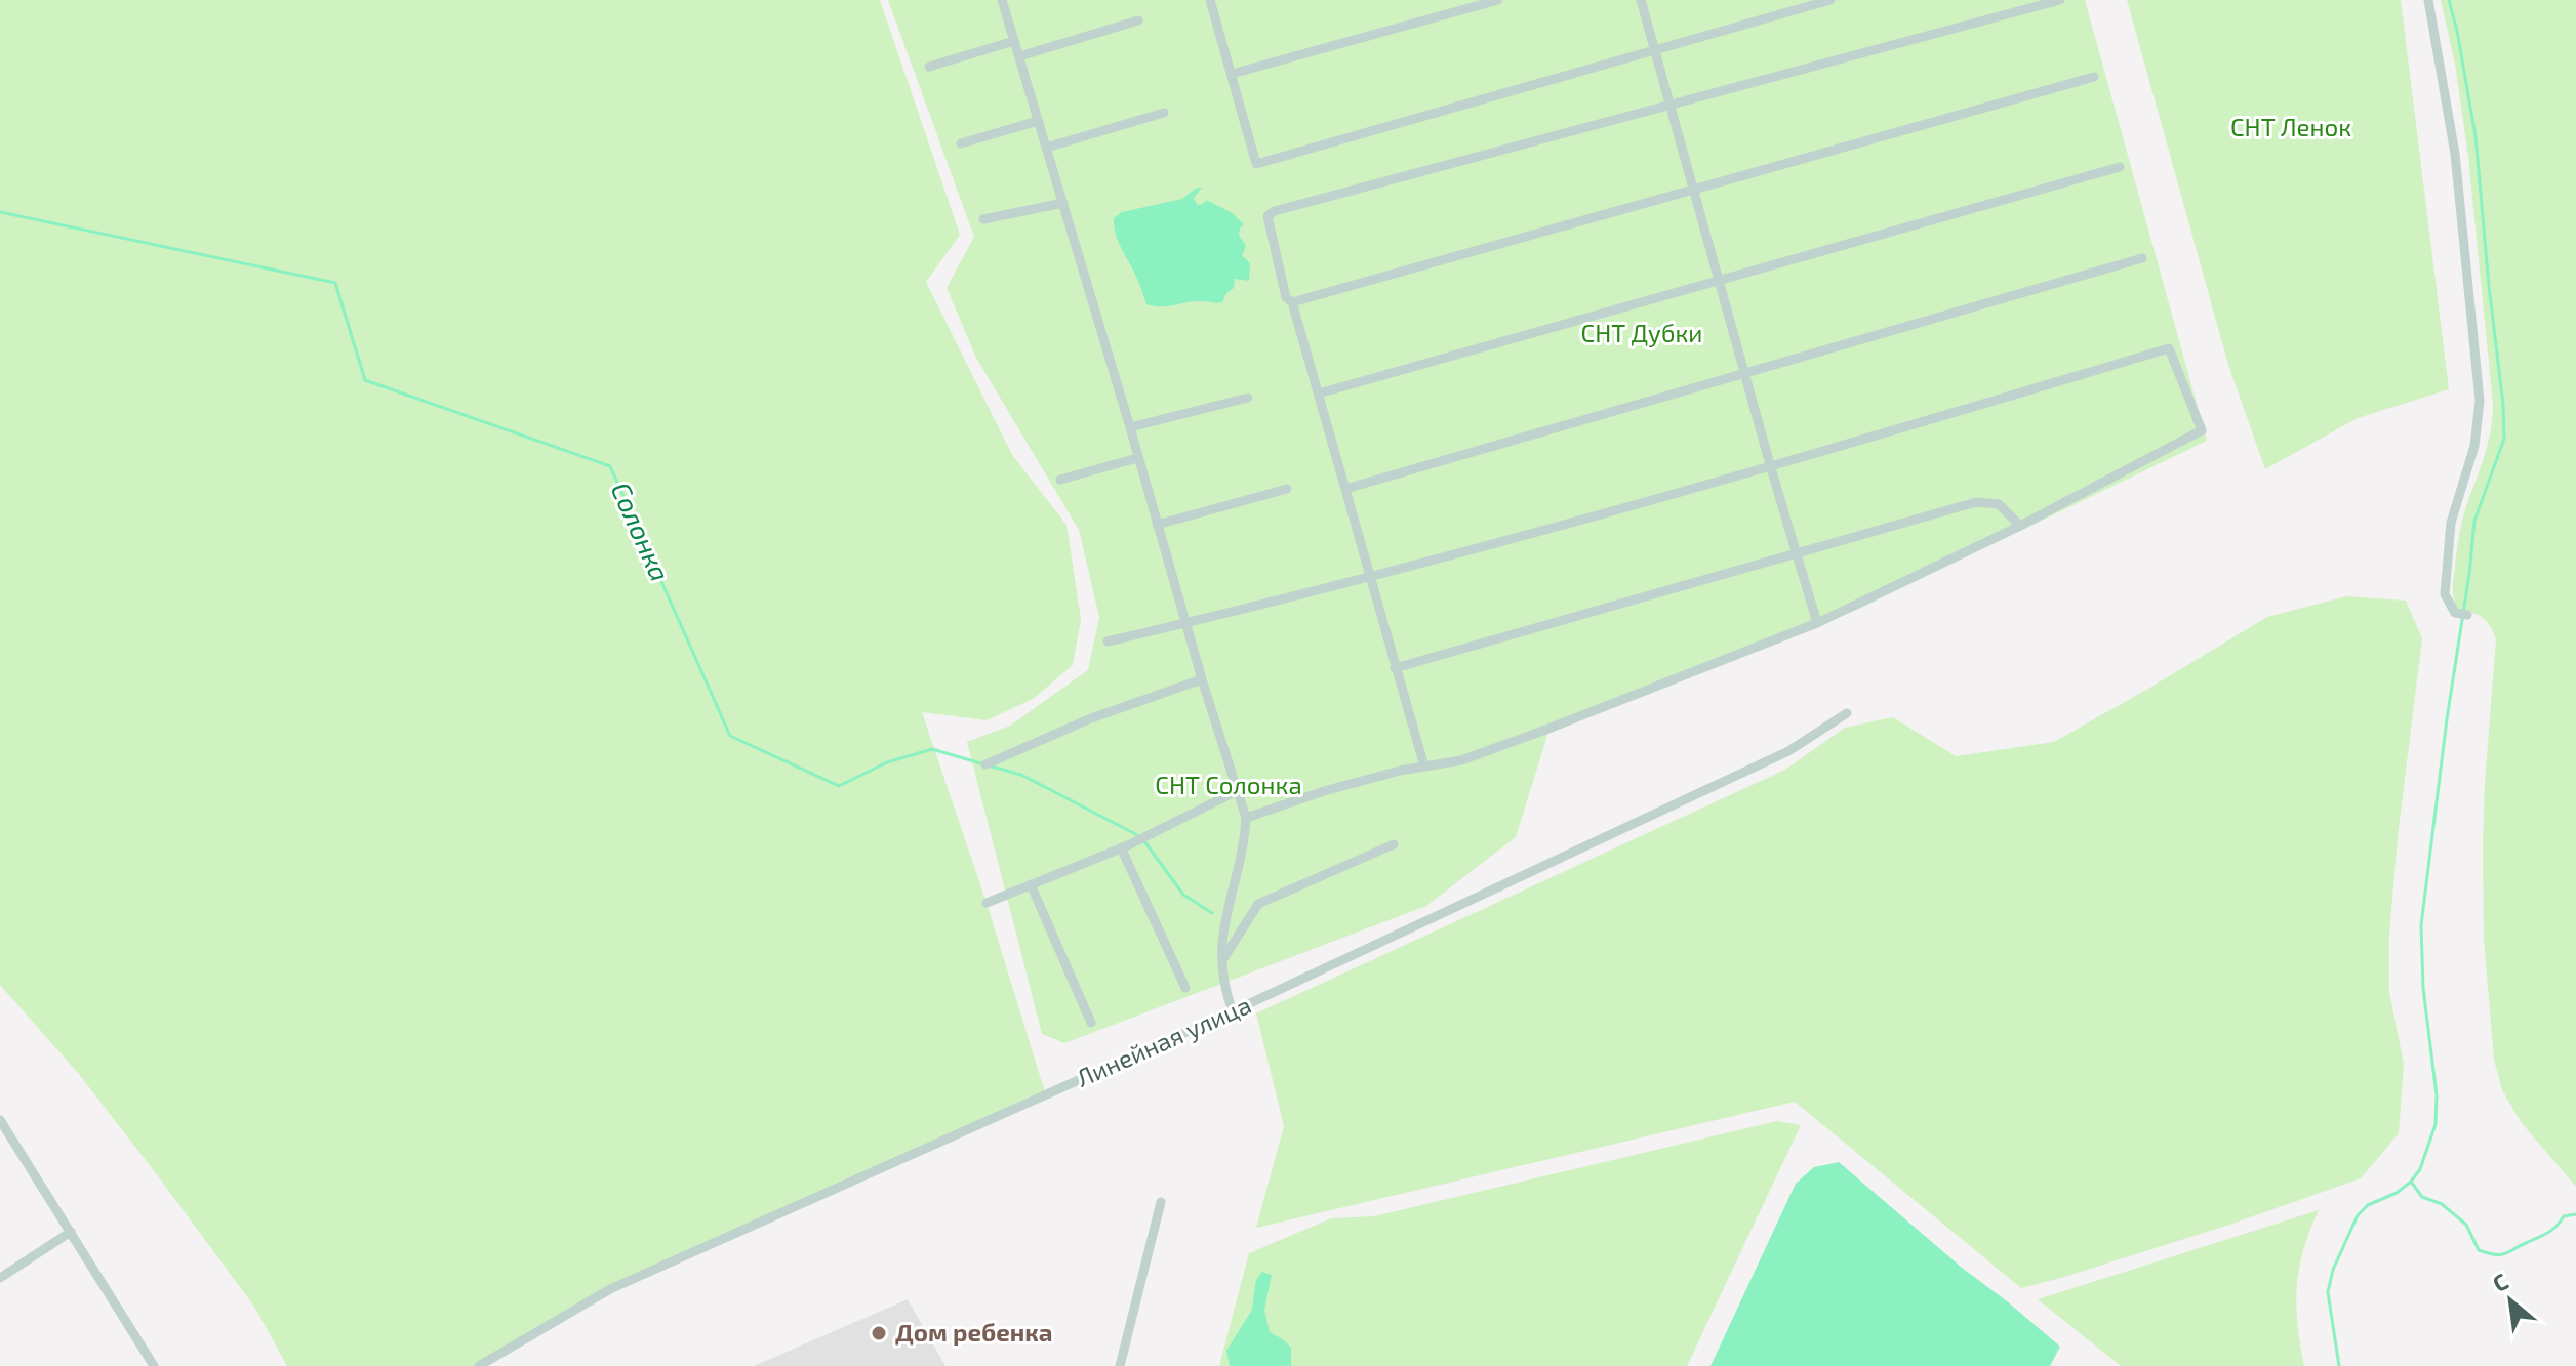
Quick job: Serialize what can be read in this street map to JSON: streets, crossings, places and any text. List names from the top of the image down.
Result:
{
  "streets": {
    "street": ["Линейная улица"]
  },
  "water": ["Солонка"],
  "parks": ["СНТ Ленок", "СНТ Дубки", "СНТ Солонка"],
  "places": ["Дом ребенка"],
  "north": "top left"
}
